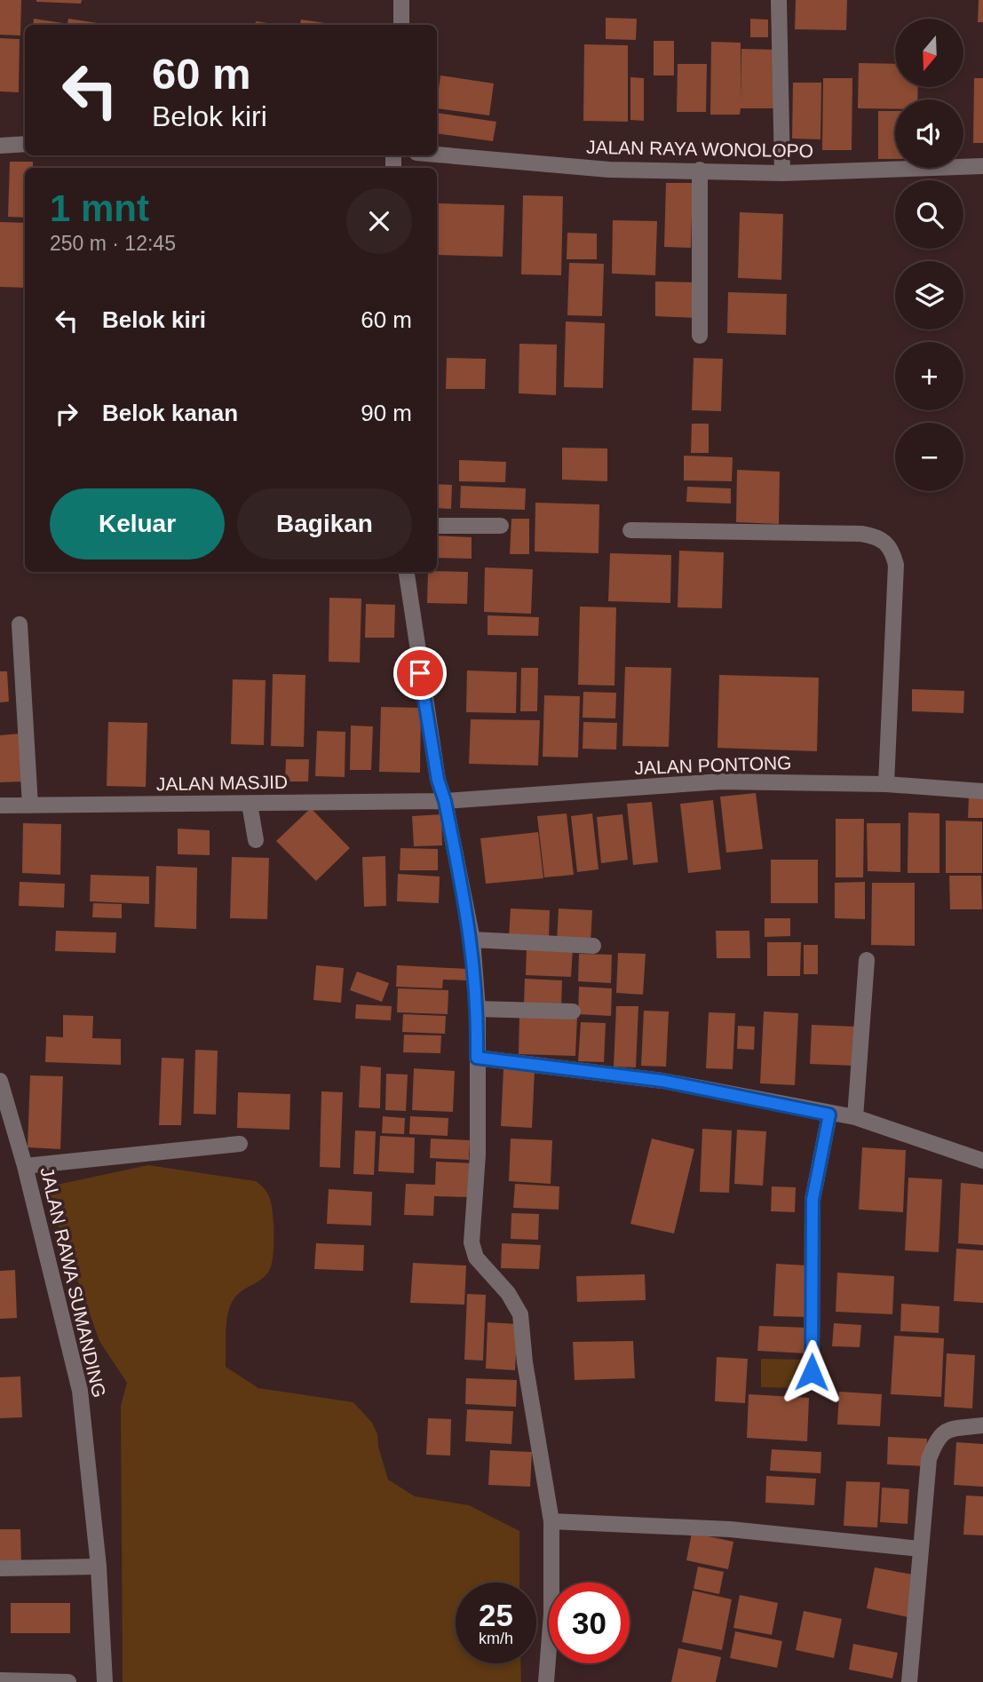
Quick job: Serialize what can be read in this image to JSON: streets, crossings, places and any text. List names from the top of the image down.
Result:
{
  "streets": {
    "street": [
      "JALAN RAYA WONOLOPO",
      "JALAN PONTONG",
      "JALAN MASJID",
      "JALAN RAWA SUMANDING"
    ]
  },
  "crossings": [
    ["JALAN PONTONG", "JALAN MASJID"]
  ],
  "north": "bottom",
  "page": {
    "map_buttons": ["+", "−"],
    "turn": ["60 m", "Belok kiri"],
    "heading": ["1 mnt", "250 m · 12:45"],
    "list": [
      {
        "name": "Belok kiri",
        "value": "60 m"
      },
      {
        "name": "Belok kanan",
        "value": "90 m"
      }
    ],
    "buttons": ["Keluar", "Bagikan"],
    "speed": "25 km/h",
    "limit": "30"
  }
}
